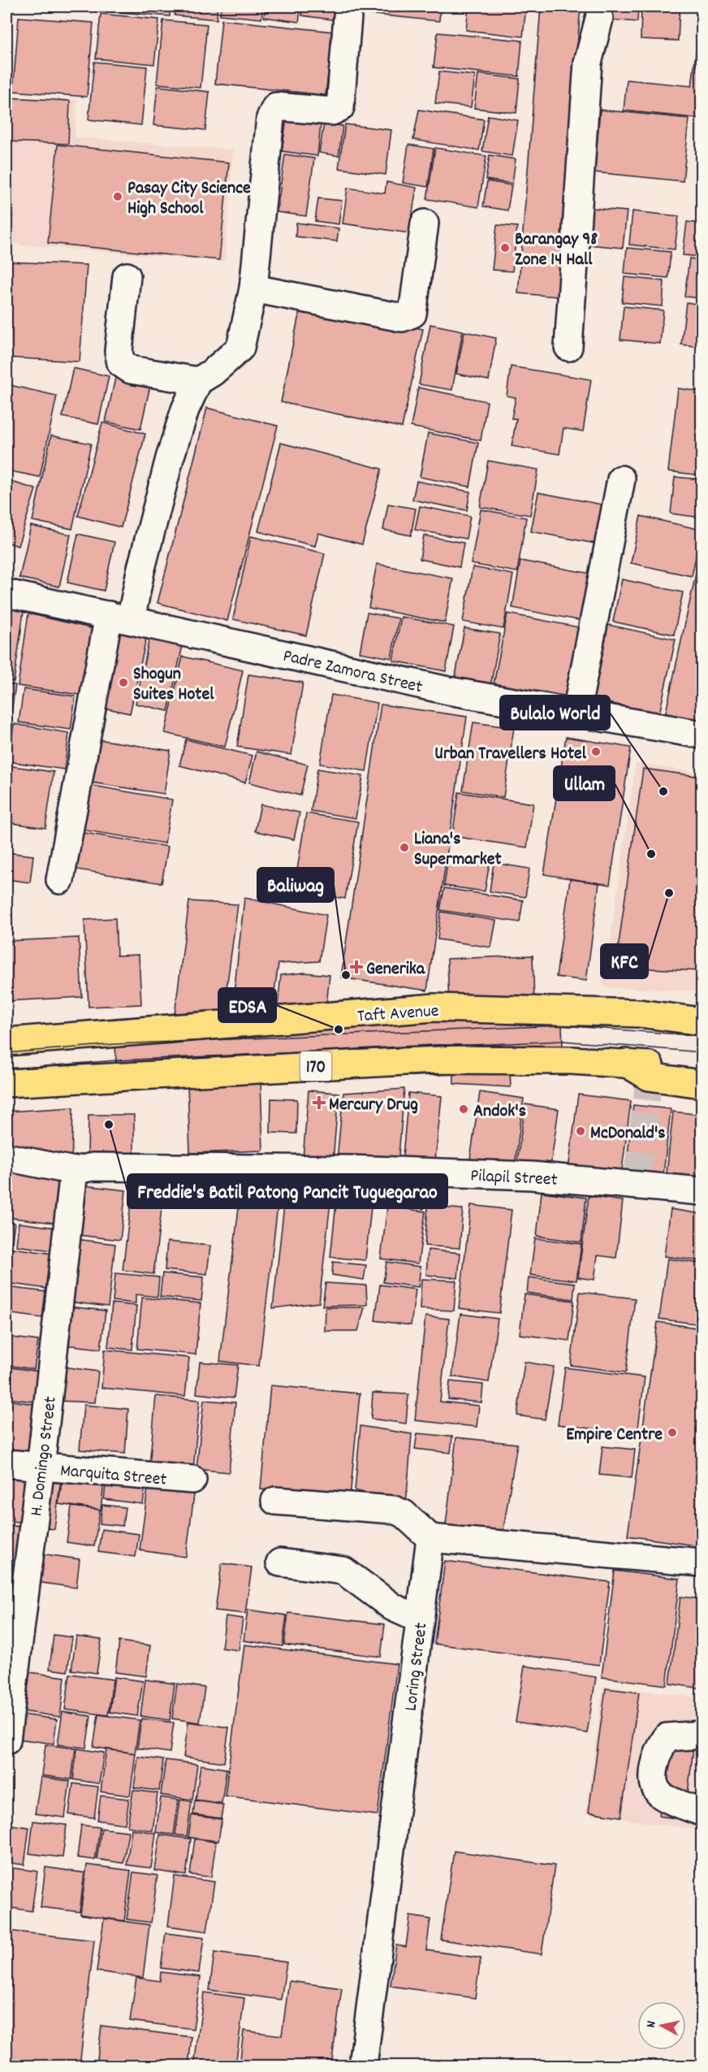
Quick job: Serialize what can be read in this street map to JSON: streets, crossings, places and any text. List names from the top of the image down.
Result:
{
  "streets": {
    "main road": ["Taft Avenue", "170"],
    "street": [
      "Padre Zamora Street",
      "Pilapil Street",
      "H. Domingo Street",
      "Marquita Street",
      "Loring Street"
    ]
  },
  "crossings": [
    ["Pilapil Street", "H. Domingo Street"],
    ["H. Domingo Street", "Marquita Street"]
  ],
  "places": {
    "other": [
      "Pasay City Science High School",
      "Barangay 98 Zone 14 Hall",
      "Shogun Suites Hotel",
      "Urban Travellers Hotel",
      "Bulalo World",
      "Liana's Supermarket",
      "Ullam",
      "KFC",
      "Baliwag",
      "EDSA",
      "Andok's",
      "Freddie's Batil Patong Pancit Tuguegarao",
      "McDonald's",
      "Empire Centre"
    ],
    "health": ["Generika", "Mercury Drug"]
  },
  "north": "left"
}
